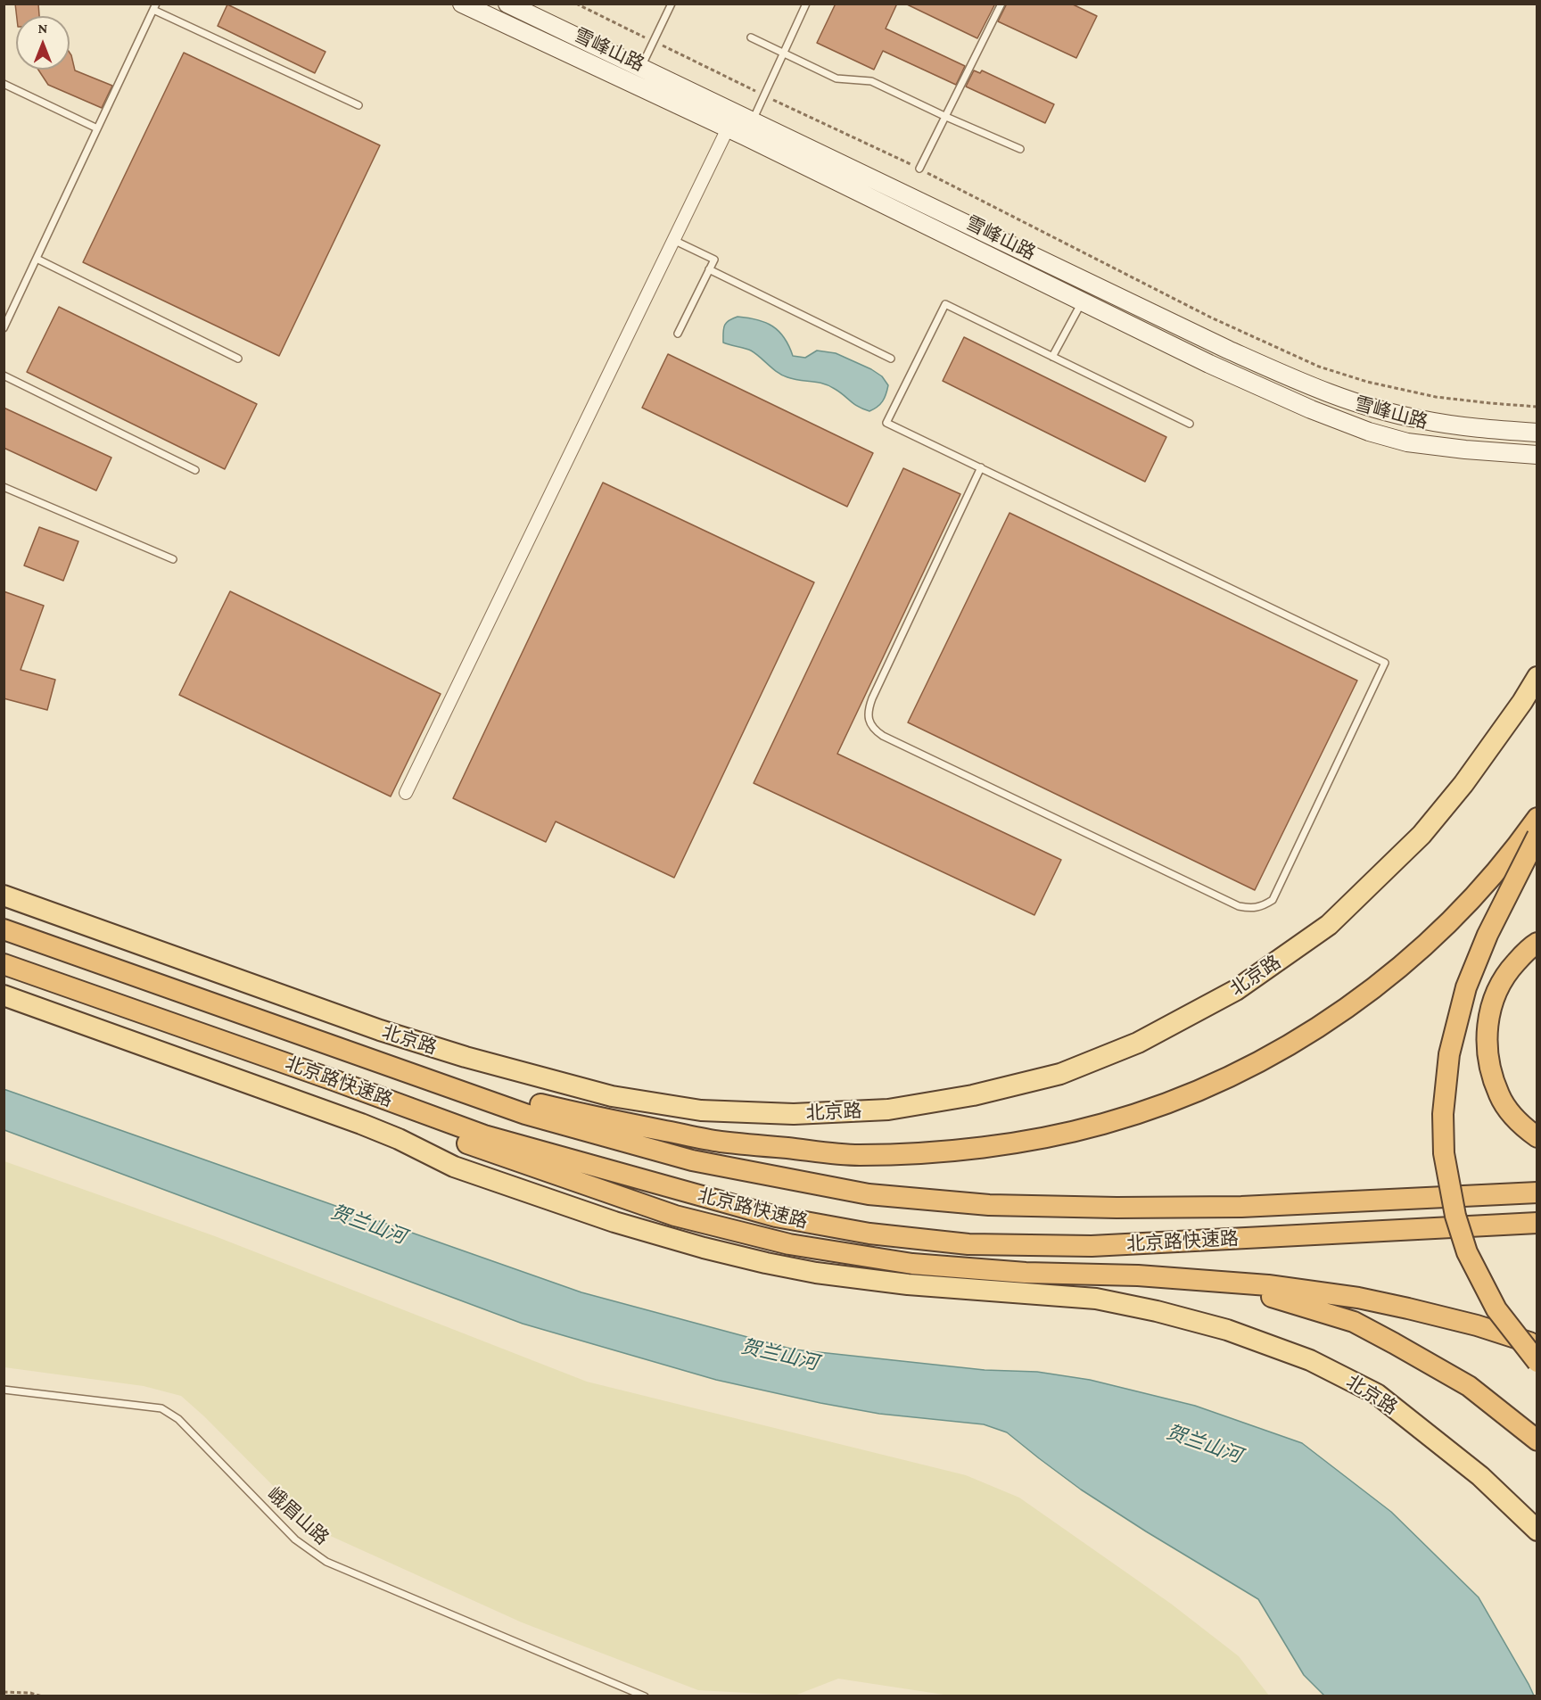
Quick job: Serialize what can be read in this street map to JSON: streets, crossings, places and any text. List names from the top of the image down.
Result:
{
  "streets": {
    "highway": ["北京路快速路"],
    "main road": ["雪峰山路", "北京路"],
    "lane": ["峨眉山路"]
  },
  "water": ["贺兰山河"],
  "north": "top"
}
